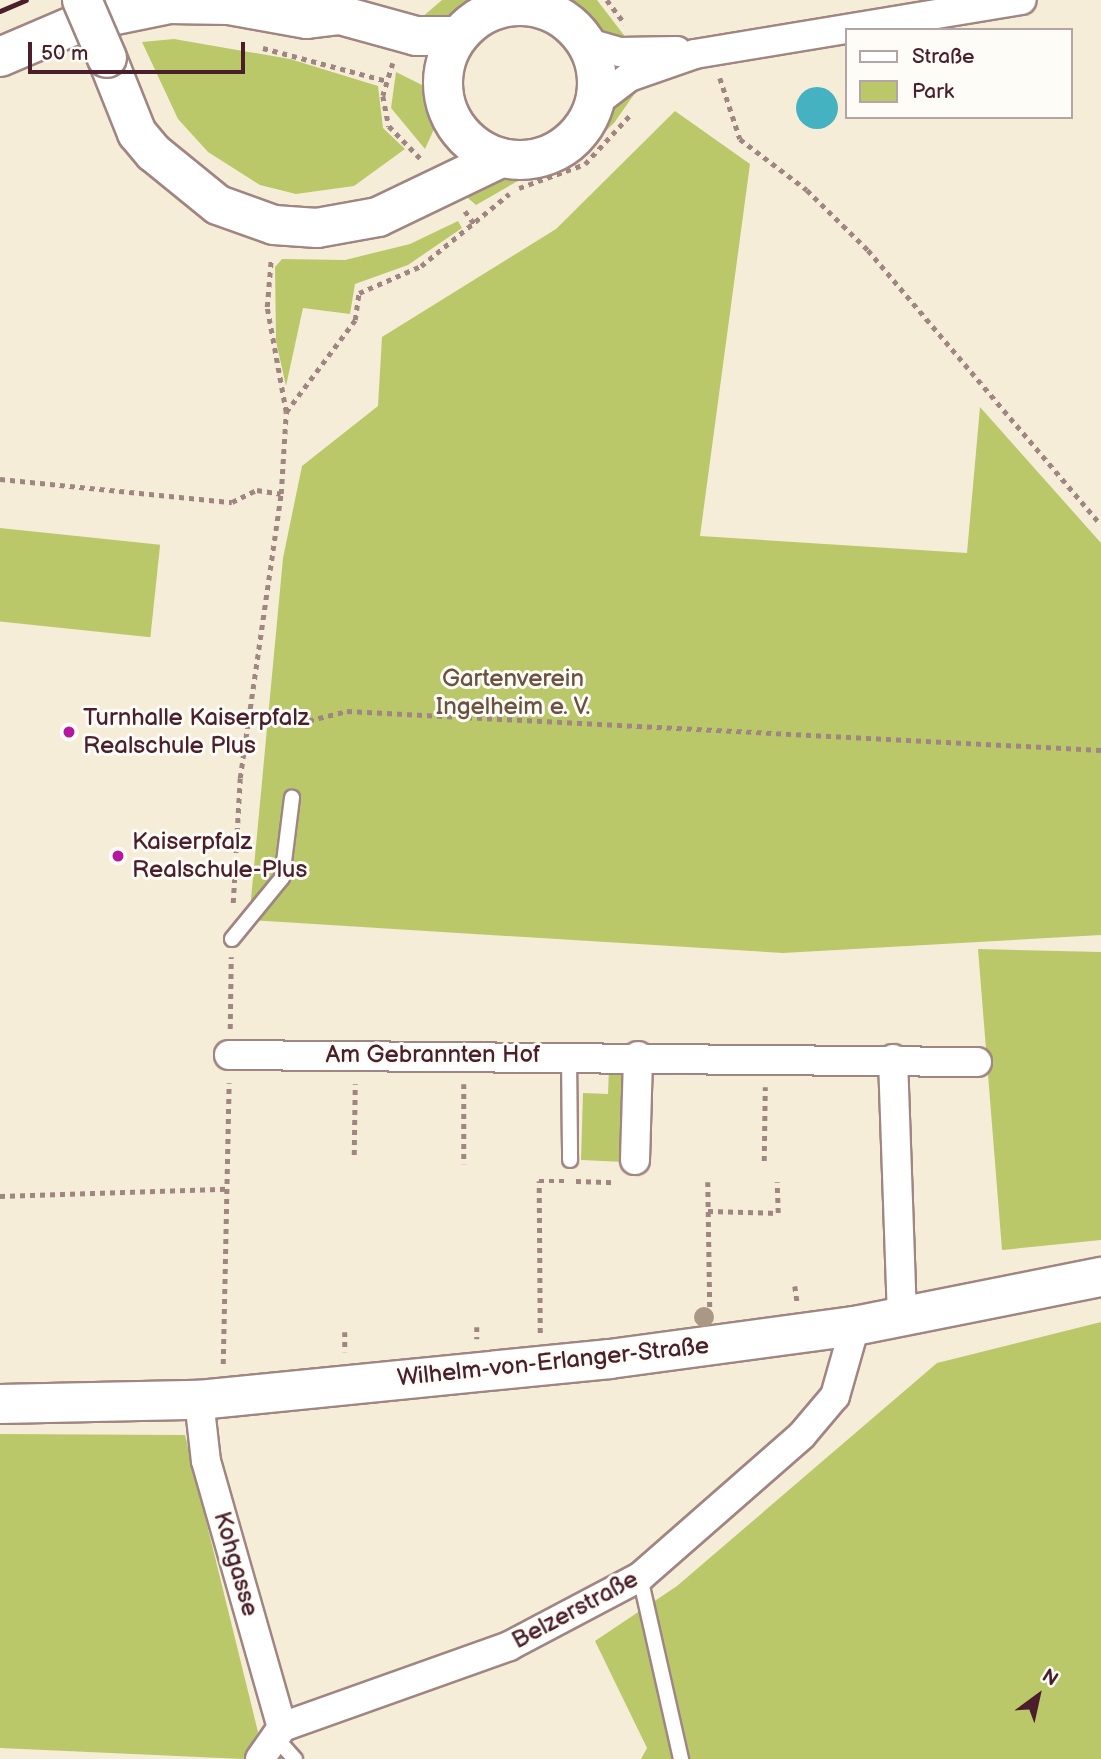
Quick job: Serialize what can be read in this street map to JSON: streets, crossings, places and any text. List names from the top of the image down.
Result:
{
  "streets": {
    "main road": ["Wilhelm-von-Erlanger-Straße"],
    "street": ["Am Gebrannten Hof", "Kohgasse", "Belzerstraße"]
  },
  "crossings": [
    ["Wilhelm-von-Erlanger-Straße", "Kohgasse"],
    ["Wilhelm-von-Erlanger-Straße", "Belzerstraße"],
    ["Kohgasse", "Belzerstraße"]
  ],
  "parks": ["Gartenverein Ingelheim e. V."],
  "places": ["Turnhalle Kaiserpfalz Realschule Plus", "Kaiserpfalz Realschule-Plus"],
  "legend": ["Straße", "Park"],
  "scale_bar": "50 m",
  "north": "top right"
}
